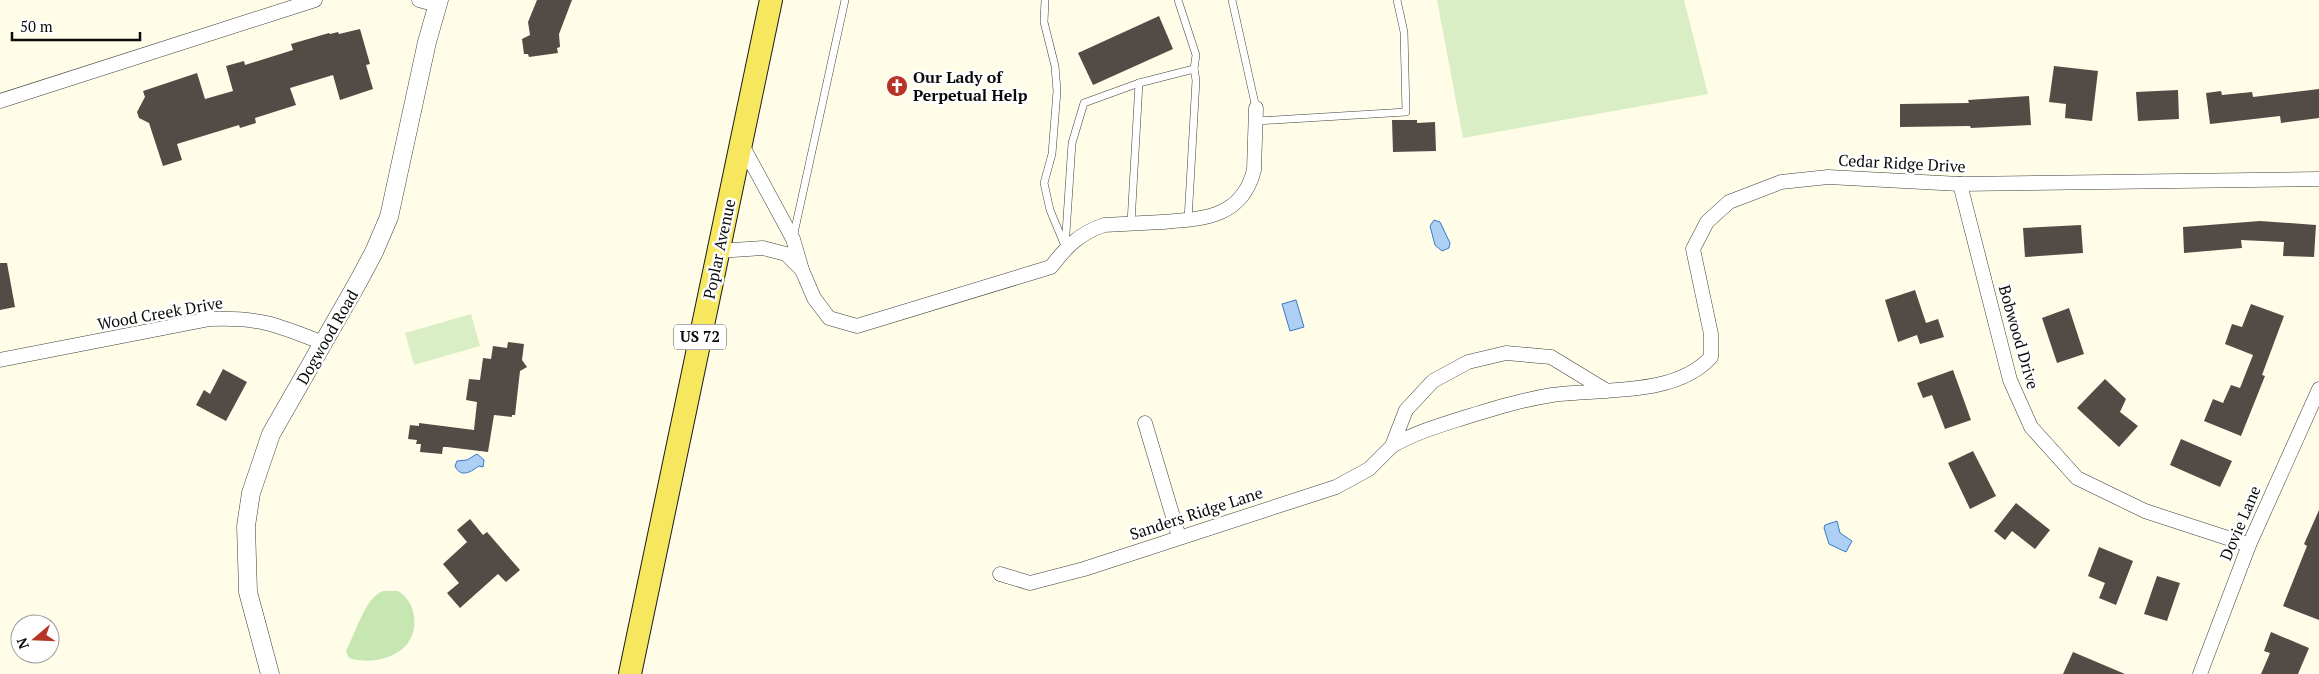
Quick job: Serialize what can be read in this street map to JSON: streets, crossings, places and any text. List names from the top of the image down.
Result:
{
  "streets": {
    "main road": ["Poplar Avenue", "US 72"],
    "street": [
      "Cedar Ridge Drive",
      "Wood Creek Drive",
      "Dogwood Road",
      "Bobwood Drive",
      "Sanders Ridge Lane",
      "Dovie Lane"
    ]
  },
  "crossings": [
    ["Cedar Ridge Drive", "Bobwood Drive"],
    ["Cedar Ridge Drive", "Sanders Ridge Lane"],
    ["Wood Creek Drive", "Dogwood Road"],
    ["Bobwood Drive", "Dovie Lane"]
  ],
  "places": {
    "church": ["Our Lady of Perpetual Help"]
  },
  "scale_bar": "50 m",
  "north": "left"
}
